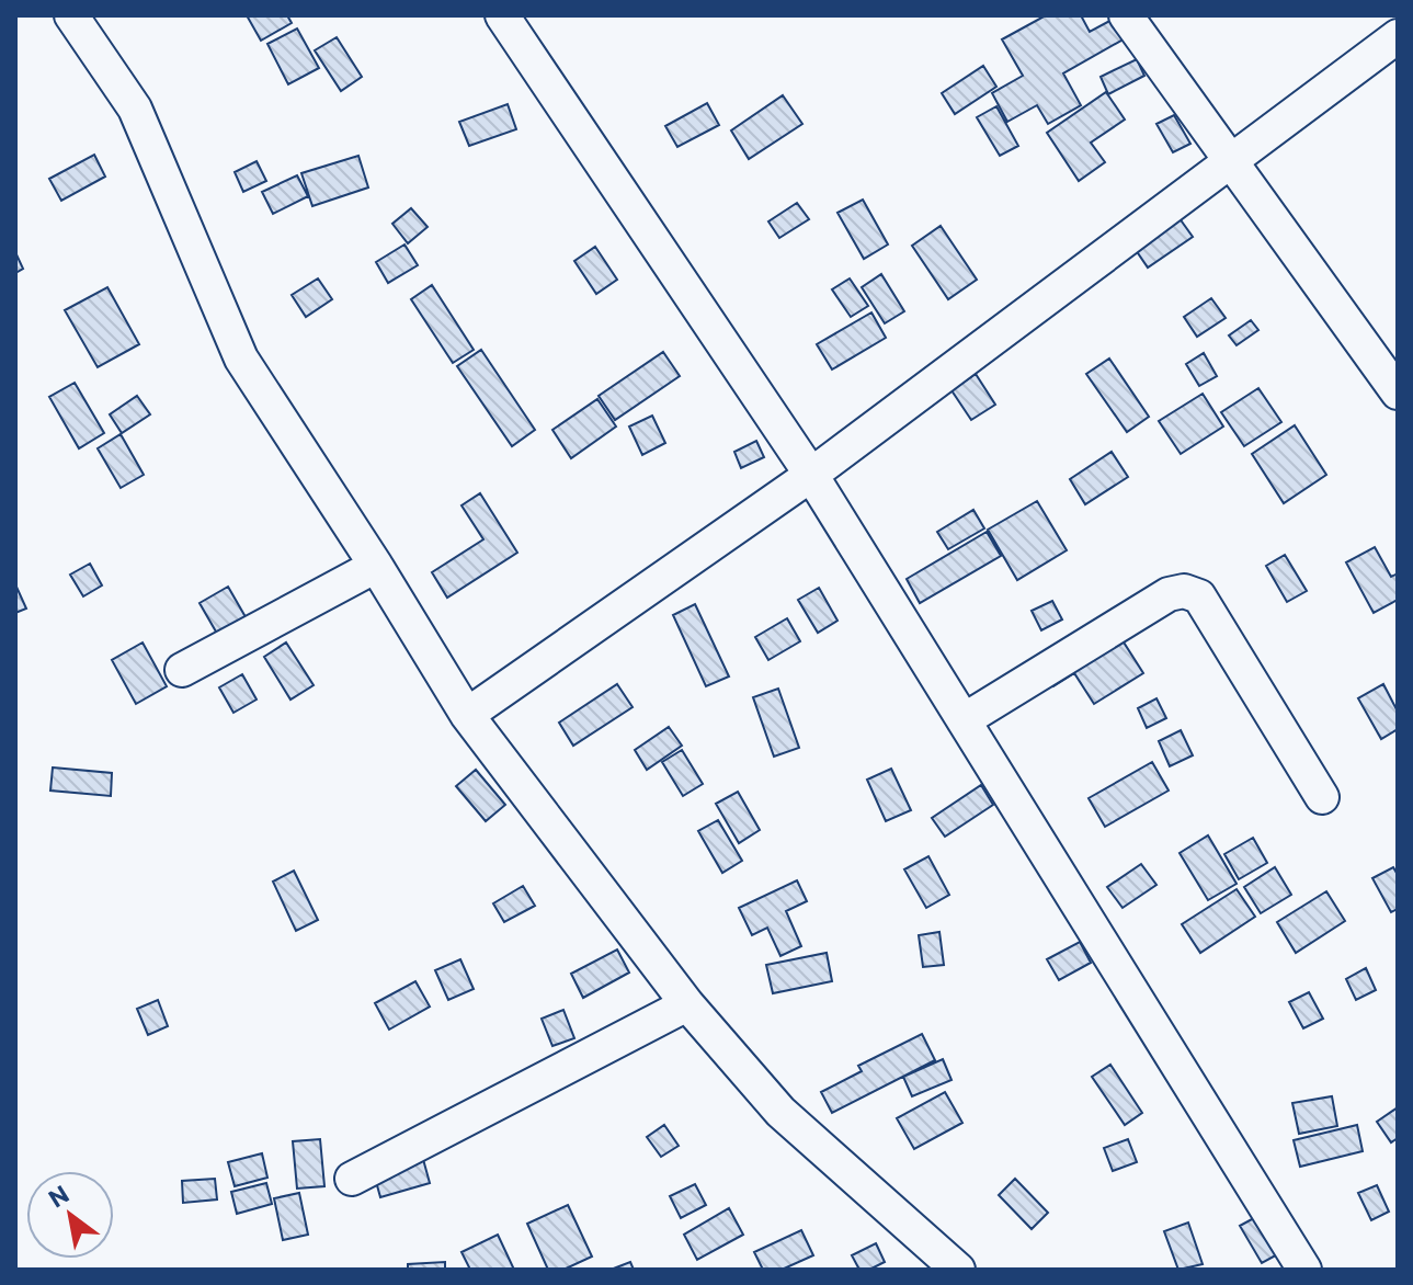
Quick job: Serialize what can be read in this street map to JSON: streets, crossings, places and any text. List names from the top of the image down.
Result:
{
  "north": "top left"
}
